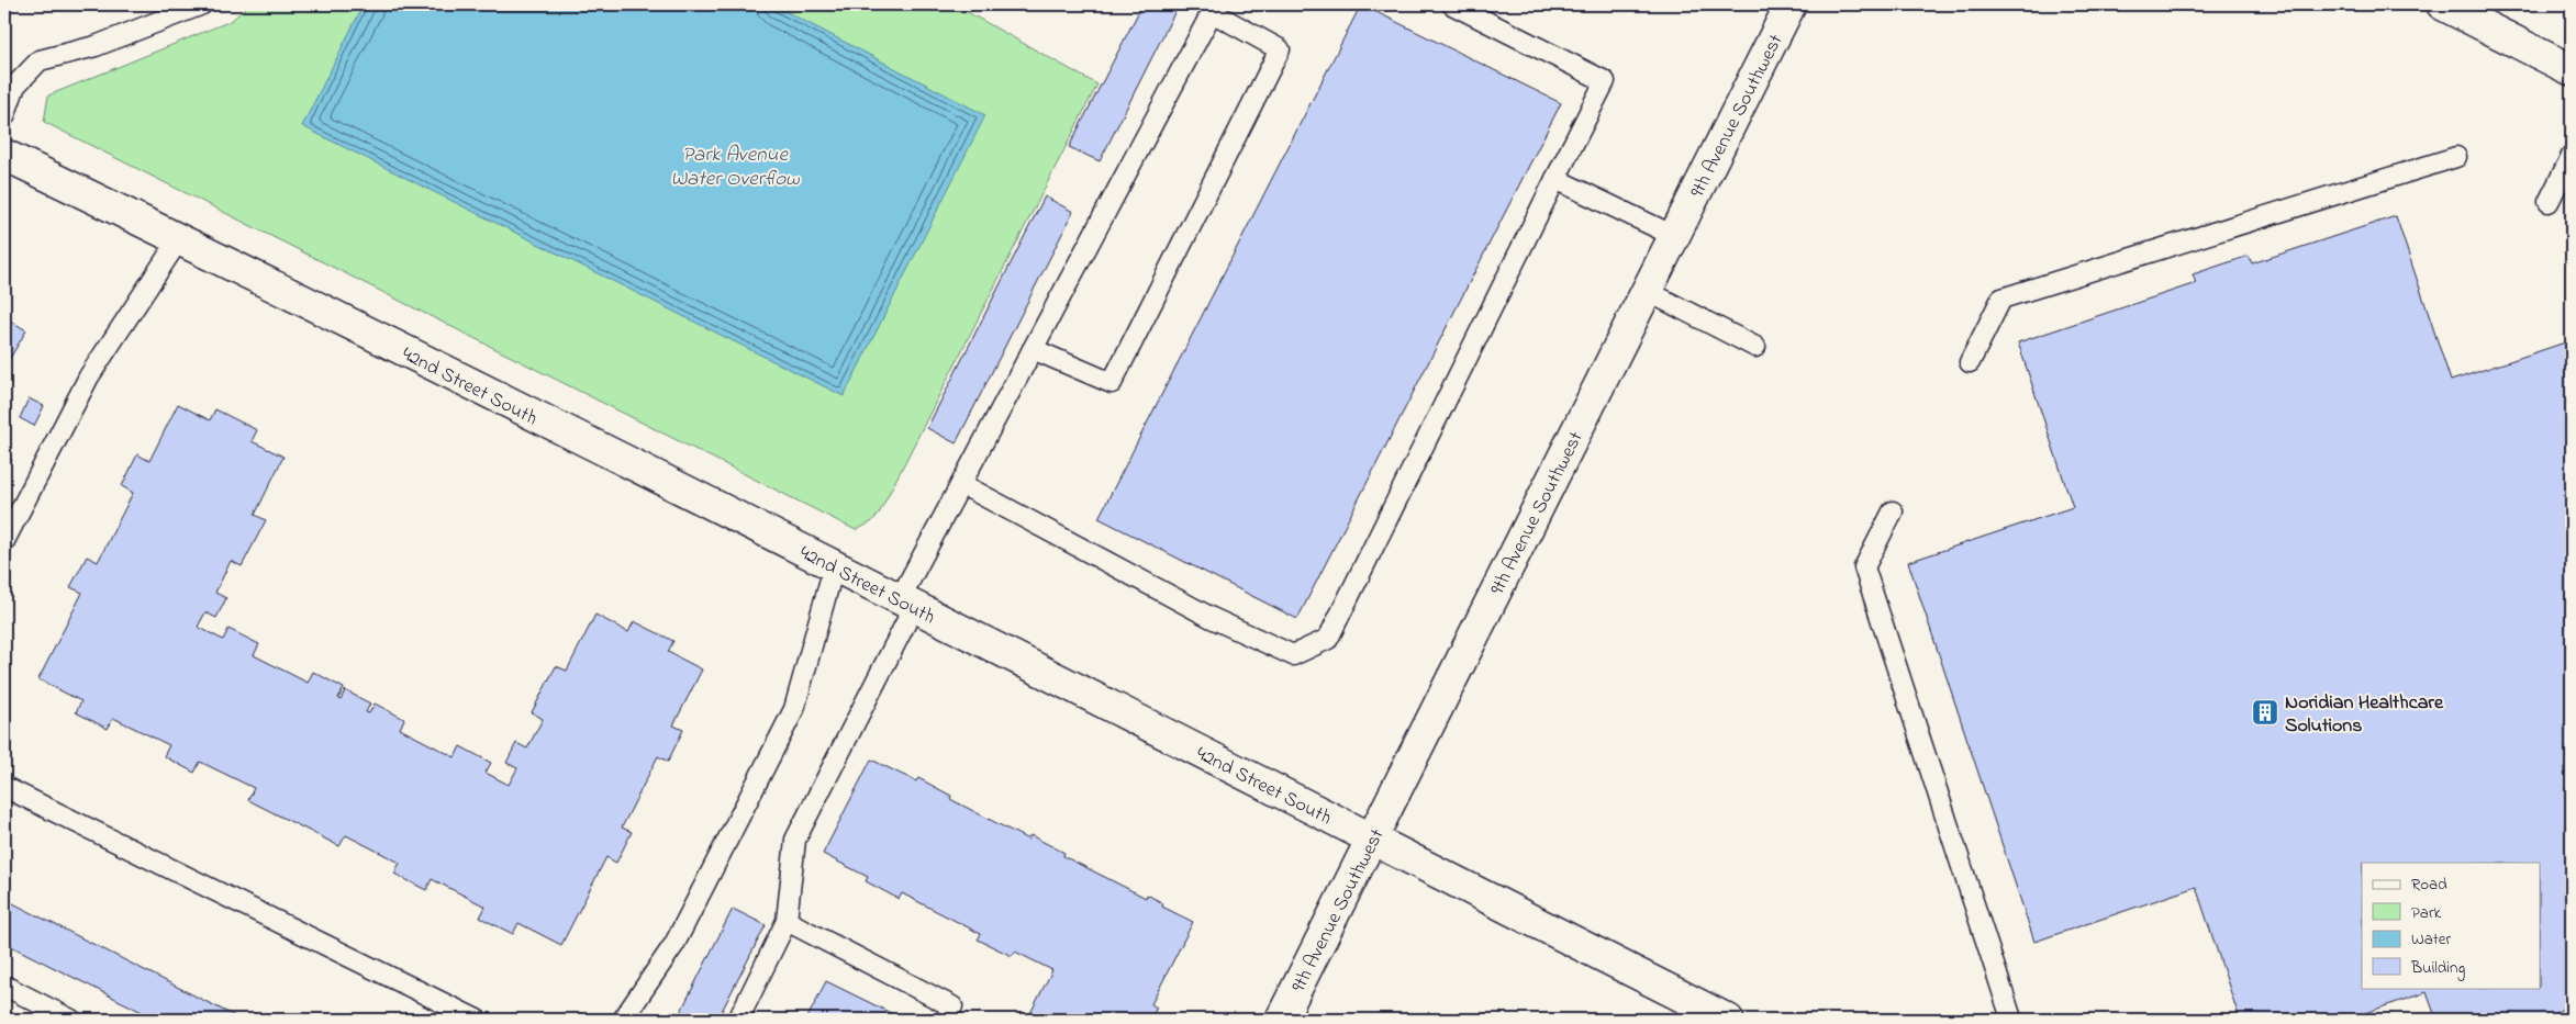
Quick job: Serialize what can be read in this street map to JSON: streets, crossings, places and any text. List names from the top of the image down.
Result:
{
  "streets": {
    "main road": ["9th Avenue Southwest", "42nd Street South"]
  },
  "crossings": [
    ["9th Avenue Southwest", "42nd Street South"]
  ],
  "water": ["Park Avenue Water Overflow"],
  "places": {
    "building": ["Noridian Healthcare Solutions"]
  },
  "legend": [
    "Road",
    "Park",
    "Water",
    "Building"
  ]
}
